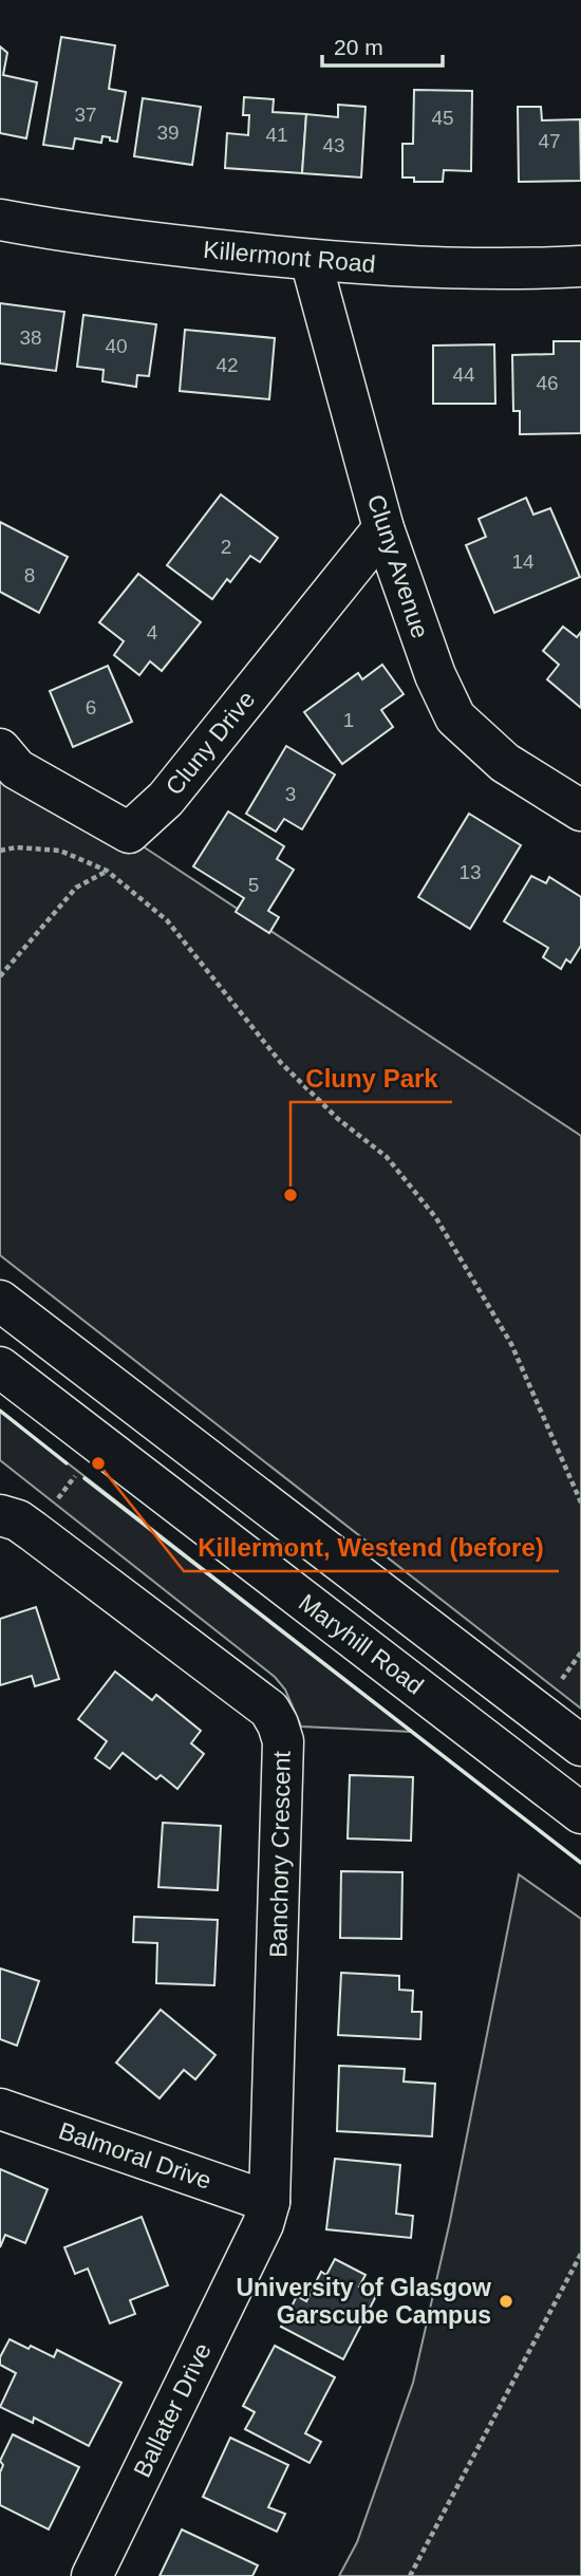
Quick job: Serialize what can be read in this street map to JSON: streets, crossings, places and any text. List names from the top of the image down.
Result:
{
  "streets": {
    "street": [
      "Killermont Road",
      "Cluny Avenue",
      "Cluny Drive",
      "Maryhill Road",
      "Banchory Crescent",
      "Balmoral Drive",
      "Ballater Drive"
    ]
  },
  "crossings": [
    ["Killermont Road", "Cluny Avenue"],
    ["Cluny Avenue", "Cluny Drive"],
    ["Banchory Crescent", "Balmoral Drive"],
    ["Banchory Crescent", "Ballater Drive"],
    ["Balmoral Drive", "Ballater Drive"]
  ],
  "places": ["Cluny Park", "Killermont, Westend (before)", "University of Glasgow Garscube Campus"],
  "house_numbers": [
    "37",
    "45",
    "39",
    "41",
    "47",
    "43",
    "38",
    "40",
    "42",
    "44",
    "46",
    "2",
    "14",
    "8",
    "4",
    "6",
    "1",
    "3",
    "13",
    "5"
  ],
  "scale_bar": "20 m"
}
